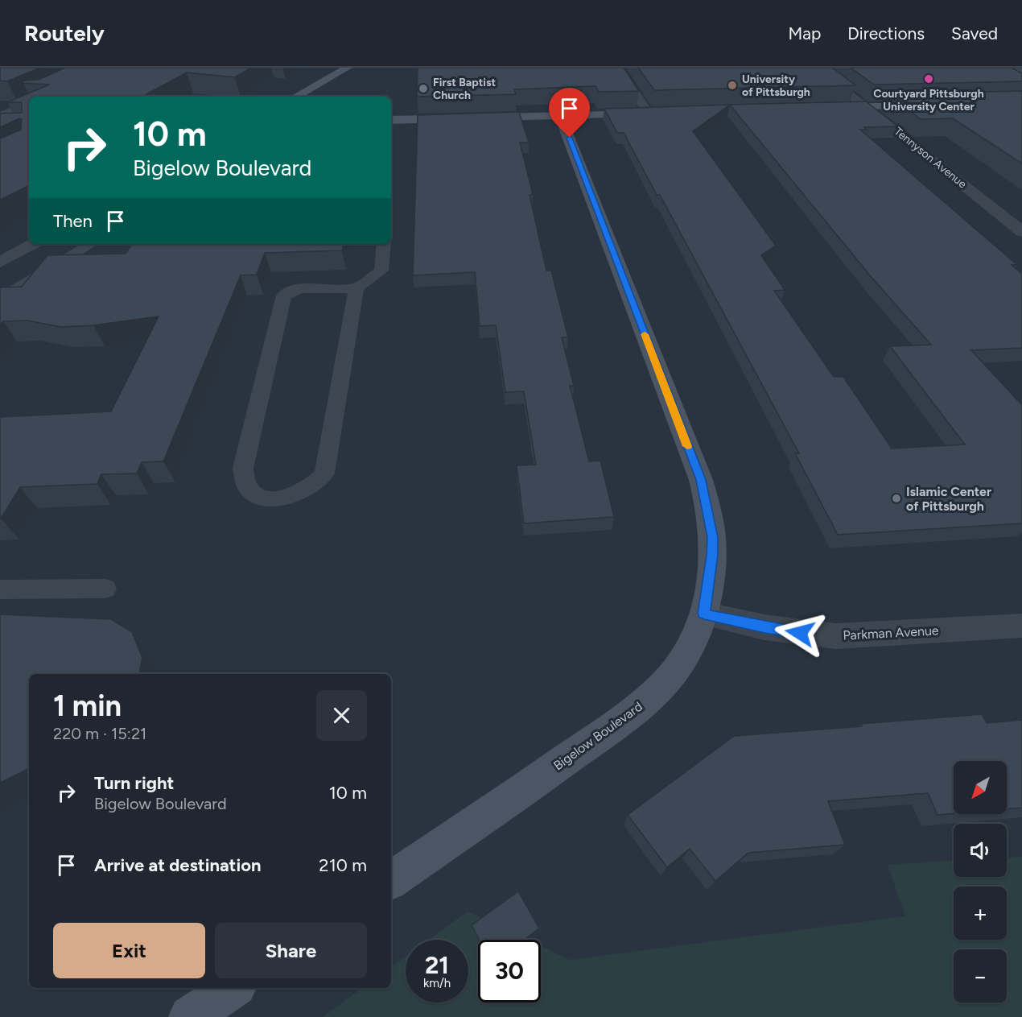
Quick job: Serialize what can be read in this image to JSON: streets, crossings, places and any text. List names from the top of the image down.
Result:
{
  "streets": {
    "main road": ["Bigelow Boulevard"],
    "street": ["Tennyson Avenue", "Parkman Avenue"]
  },
  "crossings": [
    ["Parkman Avenue", "Bigelow Boulevard"]
  ],
  "places": [
    "Courtyard Pittsburgh University Center",
    "University of Pittsburgh",
    "First Baptist Church",
    "Islamic Center of Pittsburgh"
  ],
  "north": "bottom left",
  "page": {
    "header": "Routely",
    "nav": ["Map", "Directions", "Saved"],
    "turn": ["10 m", "Bigelow Boulevard"],
    "then": "Then",
    "heading": ["1 min", "220 m · 15:21"],
    "list": [
      {
        "name": "Turn right",
        "note": "Bigelow Boulevard",
        "value": "10 m"
      },
      {
        "name": "Arrive at destination",
        "value": "210 m"
      }
    ],
    "map_buttons": ["+", "−"],
    "buttons": ["Exit", "Share"],
    "speed": "21 km/h",
    "limit": "30"
  }
}
